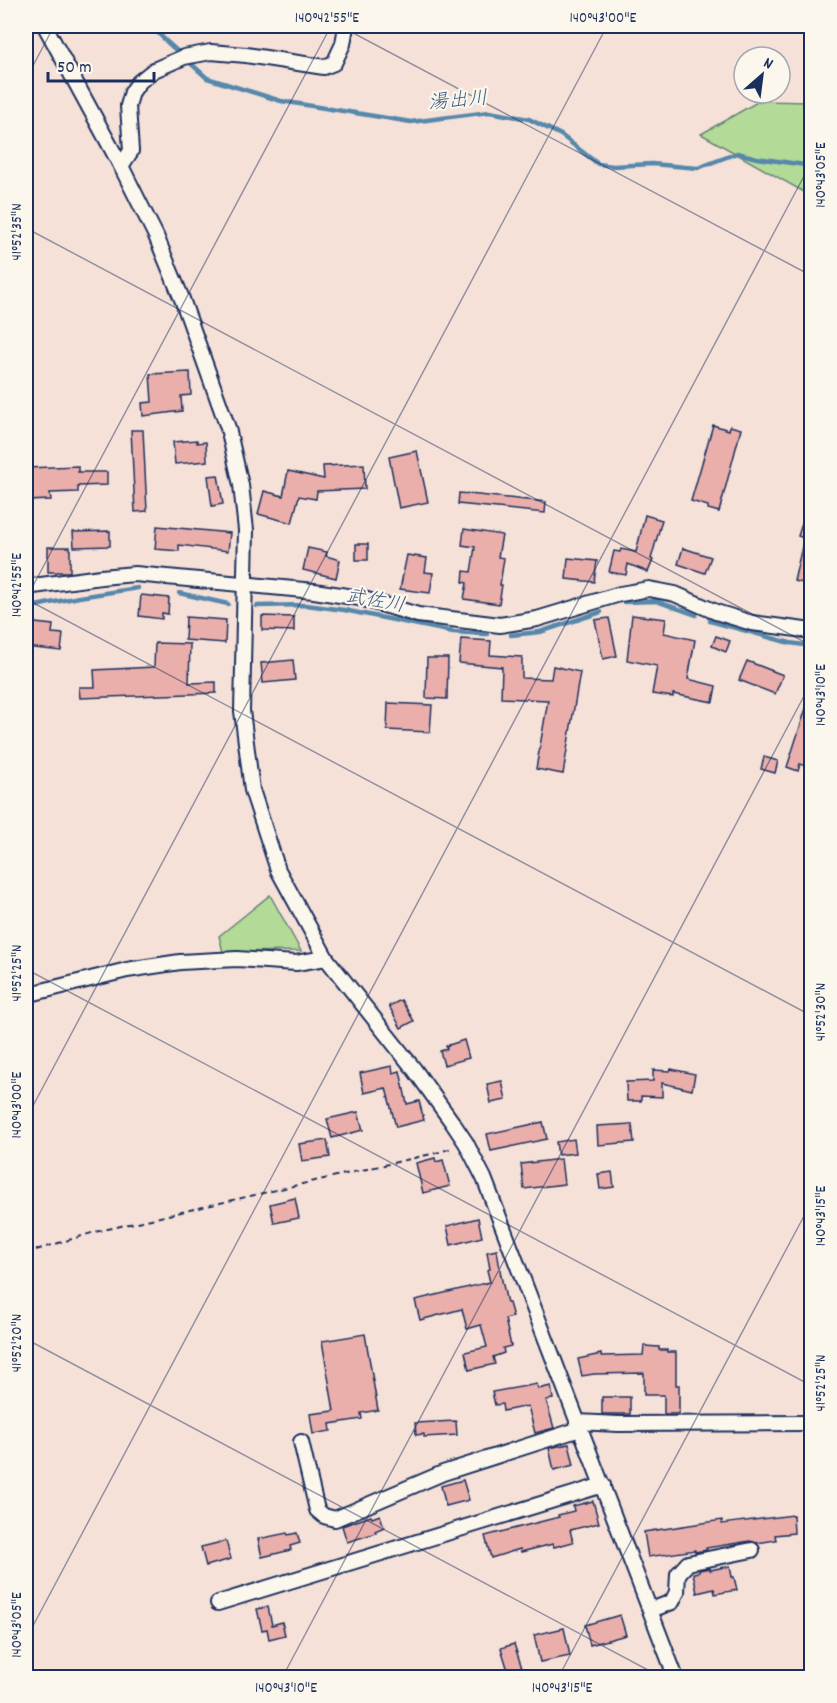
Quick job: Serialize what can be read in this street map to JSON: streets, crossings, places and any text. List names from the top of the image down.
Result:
{
  "water": ["湯出川", "武佐川"],
  "scale_bar": "50 m",
  "north": "top right",
  "coordinates": [
    "140°42'55\"E",
    "140°43'00\"E",
    "140°43'05\"E",
    "41°52'35\"N",
    "140°43'10\"E",
    "41°52'25\"N",
    "41°52'30\"N",
    "140°43'15\"E",
    "41°52'20\"N"
  ]
}
